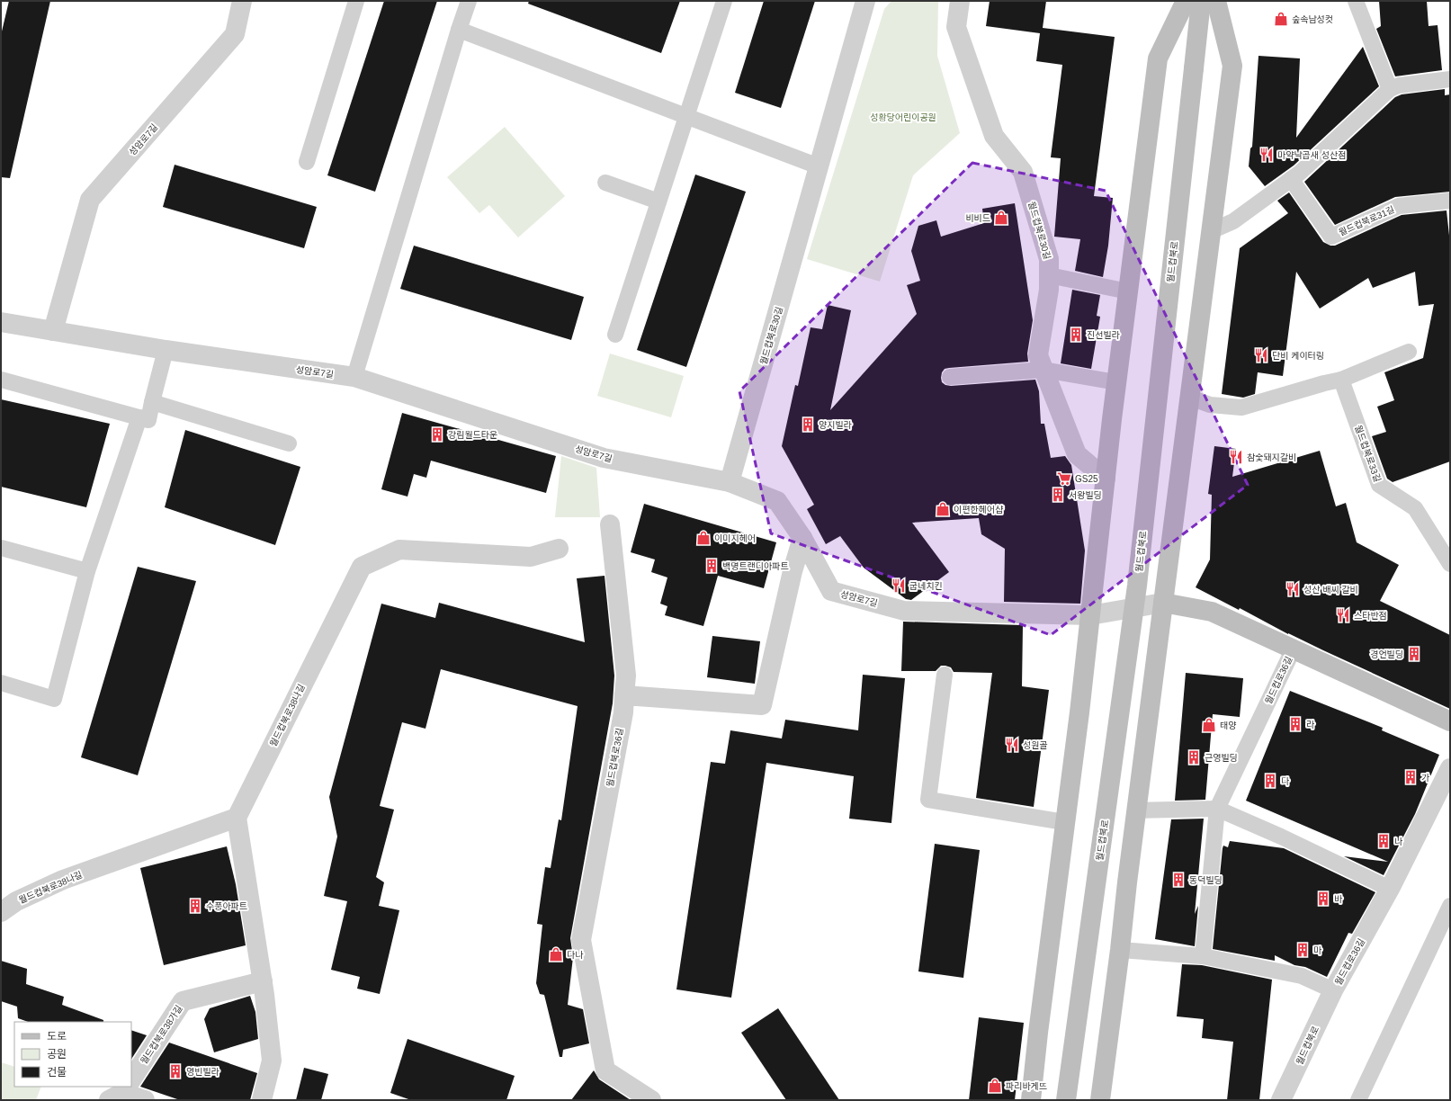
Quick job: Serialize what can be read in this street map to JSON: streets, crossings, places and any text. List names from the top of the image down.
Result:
{
  "streets": {
    "main road": ["월드컵북로", "월드컵로36길"],
    "street": [
      "성암로7길",
      "월드컵북로30길",
      "월드컵북로38나길",
      "월드컵북로36길",
      "월드컵북로38가길"
    ],
    "lane": ["월드컵북로31길", "월드컵북로33길"]
  },
  "crossings": [
    ["성암로7길", "월드컵북로30길"],
    ["성암로7길", "월드컵로36길"],
    ["월드컵북로", "월드컵로36길"]
  ],
  "parks": ["성황당어린이공원"],
  "places": {
    "shop": [
      "숲속남성컷",
      "비비드",
      "이편한헤어샵",
      "이미지헤어",
      "태양",
      "다나",
      "파리바게뜨"
    ],
    "restaurant": [
      "마약낙곱새 성산점",
      "단비 케이터링",
      "참숯돼지갈비",
      "굽네치킨",
      "성산 배씨 갈비",
      "스타반점",
      "성원골"
    ],
    "building": [
      "진선빌라",
      "양지빌라",
      "강림월드타운",
      "서왕빌딩",
      "백명트랜디아파트",
      "경언빌딩",
      "라",
      "근영빌딩",
      "가",
      "다",
      "나",
      "동덕빌딩",
      "바",
      "수풍아파트",
      "마",
      "영빈빌라"
    ],
    "supermarket": ["GS25"]
  },
  "legend": ["도로", "공원", "건물"]
}
